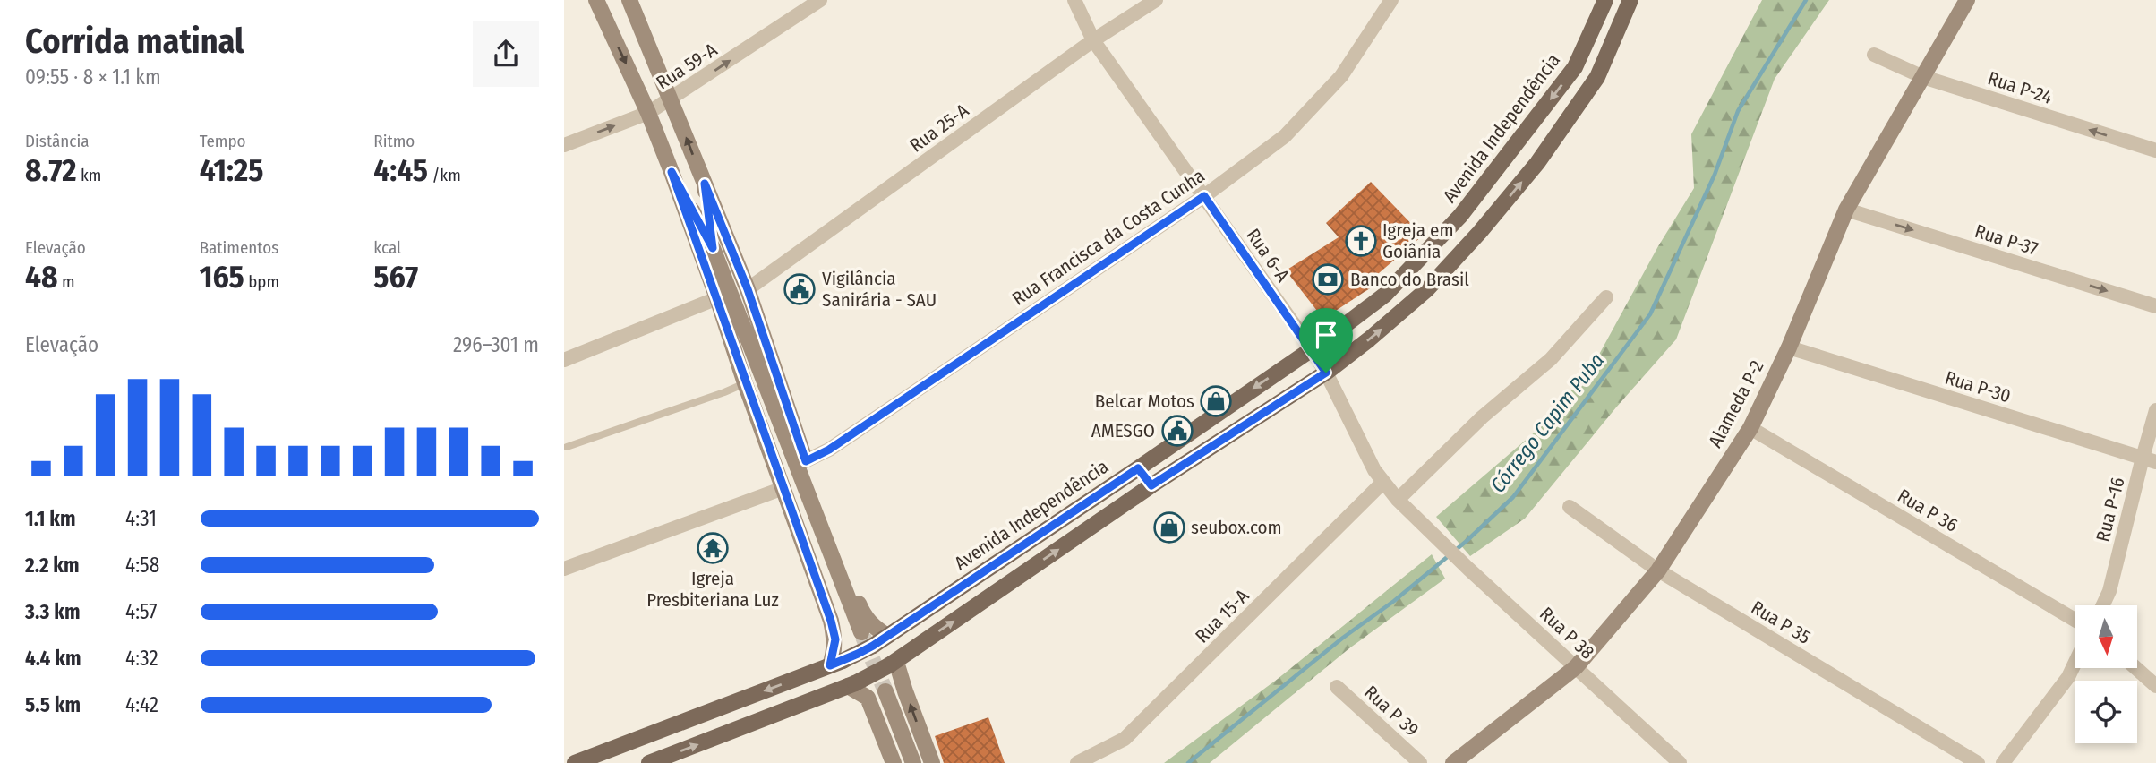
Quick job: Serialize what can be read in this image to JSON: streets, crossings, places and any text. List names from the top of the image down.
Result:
{
  "streets": {
    "main road": ["Avenida Independência"],
    "street": [
      "Rua 59-A",
      "Rua P-24",
      "Rua 25-A",
      "Rua Francisca da Costa Cunha",
      "Rua P-37",
      "Rua 6-A",
      "Rua P-30",
      "Alameda P-2",
      "Rua P-16",
      "Rua P 36",
      "Rua 15-A",
      "Rua P 35",
      "Rua P 38",
      "Rua P 39"
    ]
  },
  "crossings": [
    ["Rua P-24", "Alameda P-2"],
    ["Rua 25-A", "Rua 6-A"],
    ["Avenida Independência", "Rua 6-A"],
    ["Rua Francisca da Costa Cunha", "Rua 6-A"],
    ["Rua P-37", "Alameda P-2"],
    ["Rua 6-A", "Rua 15-A"],
    ["Rua 6-A", "Rua P 38"],
    ["Rua P-30", "Alameda P-2"],
    ["Rua P-30", "Rua P-16"],
    ["Alameda P-2", "Rua P 36"],
    ["Alameda P-2", "Rua P 35"],
    ["Alameda P-2", "Rua P 38"]
  ],
  "one_way": ["Rua 59-A", "Rua P-24", "Rua P-37"],
  "water": ["Córrego Capim Puba"],
  "places": {
    "church": ["Igreja em Goiânia"],
    "bank": ["Banco do Brasil"],
    "public building": ["Vigilância Sanirária - SAU", "AMESGO"],
    "shop": ["Belcar Motos", "seubox.com"],
    "temple": ["Igreja Presbiteriana Luz"]
  },
  "north": "bottom",
  "page": {
    "heading": ["Corrida matinal", "09:55 · 8 × 1.1 km"],
    "stats": [
      ["Distância", "8.72 km"],
      ["Tempo", "41:25"],
      ["Ritmo", "4:45 /km"],
      ["Elevação", "48 m"],
      ["Batimentos", "165 bpm"],
      ["kcal", "567"]
    ],
    "chart": ["Elevação", "296–301 m"],
    "list": [
      {
        "name": "1.1 km",
        "note": "4:31"
      },
      {
        "name": "2.2 km",
        "note": "4:58"
      },
      {
        "name": "3.3 km",
        "note": "4:57"
      },
      {
        "name": "4.4 km",
        "note": "4:32"
      },
      {
        "name": "5.5 km",
        "note": "4:42"
      }
    ]
  }
}
